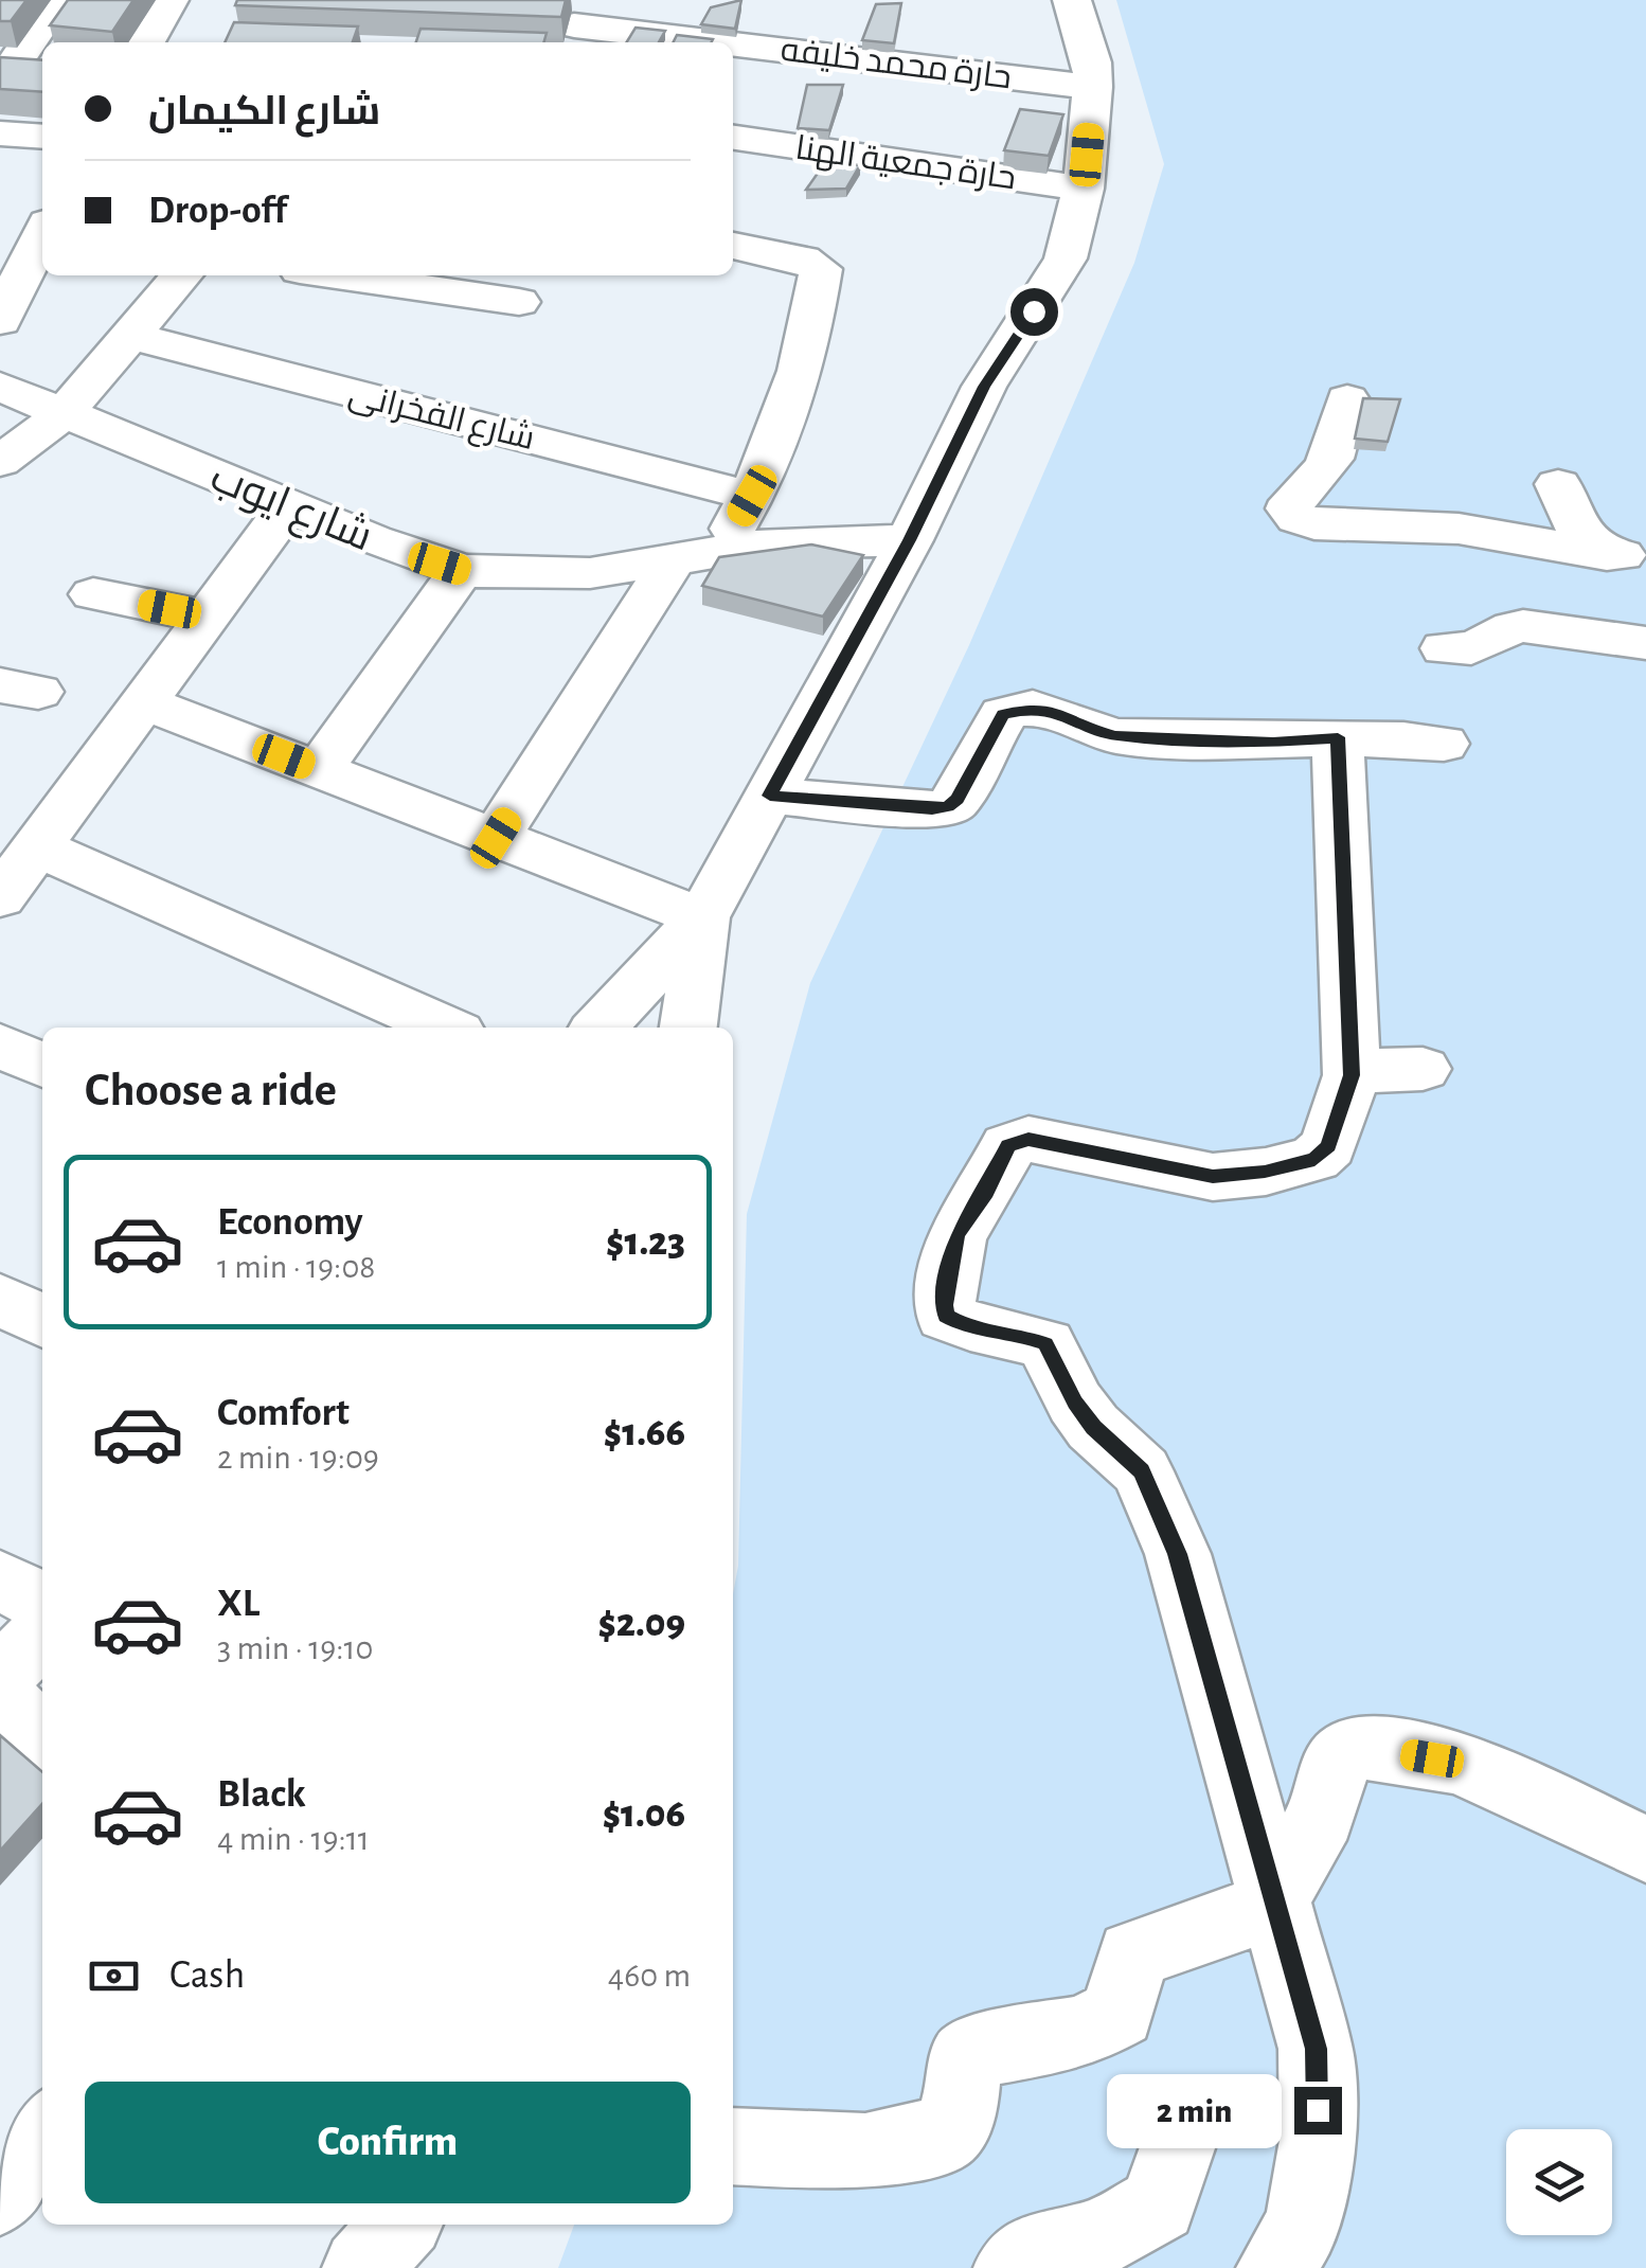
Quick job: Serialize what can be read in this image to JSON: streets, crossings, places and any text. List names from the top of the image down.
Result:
{
  "streets": {
    "street": [
      "حارة محمد خليفه",
      "حارة جمعية الهنا",
      "شارع الفخرانى",
      "شارع ايوب"
    ]
  },
  "page": {
    "banner": ["شارع الكيمان", "Drop-off"],
    "heading": "Choose a ride",
    "list": [
      {
        "name": "Economy",
        "note": "1 min · 19:08",
        "value": "$1.23"
      },
      {
        "name": "Comfort",
        "note": "2 min · 19:09",
        "value": "$1.66"
      },
      {
        "name": "XL",
        "note": "3 min · 19:10",
        "value": "$2.09"
      },
      {
        "name": "Black",
        "note": "4 min · 19:11",
        "value": "$1.06"
      }
    ],
    "pay": ["Cash", "460 m"],
    "buttons": "Confirm",
    "bubble": "2 min"
  }
}
